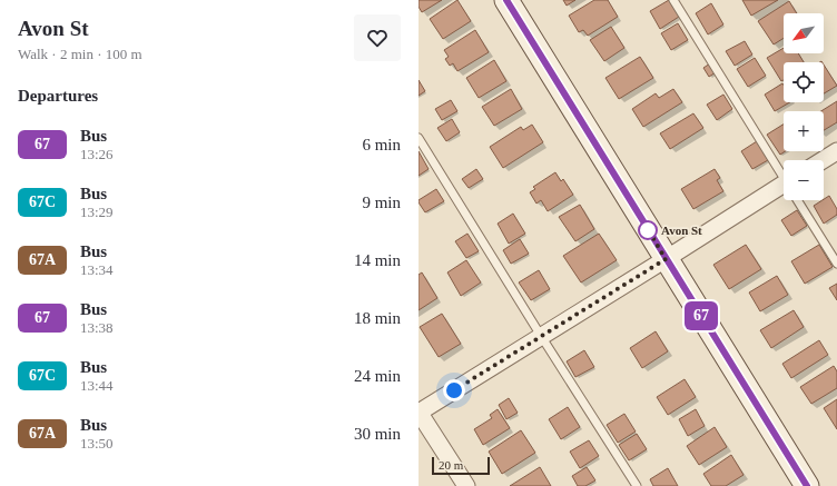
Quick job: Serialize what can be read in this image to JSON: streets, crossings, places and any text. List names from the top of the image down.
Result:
{
  "places": ["Avon St"],
  "lines": ["bus line 67"],
  "scale_bar": "20 m",
  "north": "bottom left",
  "page": {
    "heading": [
      ["Avon St", "Walk · 2 min · 100 m"],
      "Departures"
    ],
    "on_map": "67",
    "map_buttons": ["+", "−"],
    "list": [
      {
        "mark": "67",
        "name": "Bus",
        "note": "13:26",
        "value": "6 min"
      },
      {
        "mark": "67C",
        "name": "Bus",
        "note": "13:29",
        "value": "9 min"
      },
      {
        "mark": "67A",
        "name": "Bus",
        "note": "13:34",
        "value": "14 min"
      },
      {
        "mark": "67",
        "name": "Bus",
        "note": "13:38",
        "value": "18 min"
      },
      {
        "mark": "67C",
        "name": "Bus",
        "note": "13:44",
        "value": "24 min"
      },
      {
        "mark": "67A",
        "name": "Bus",
        "note": "13:50",
        "value": "30 min"
      }
    ],
    "scale": "20 m"
  }
}
